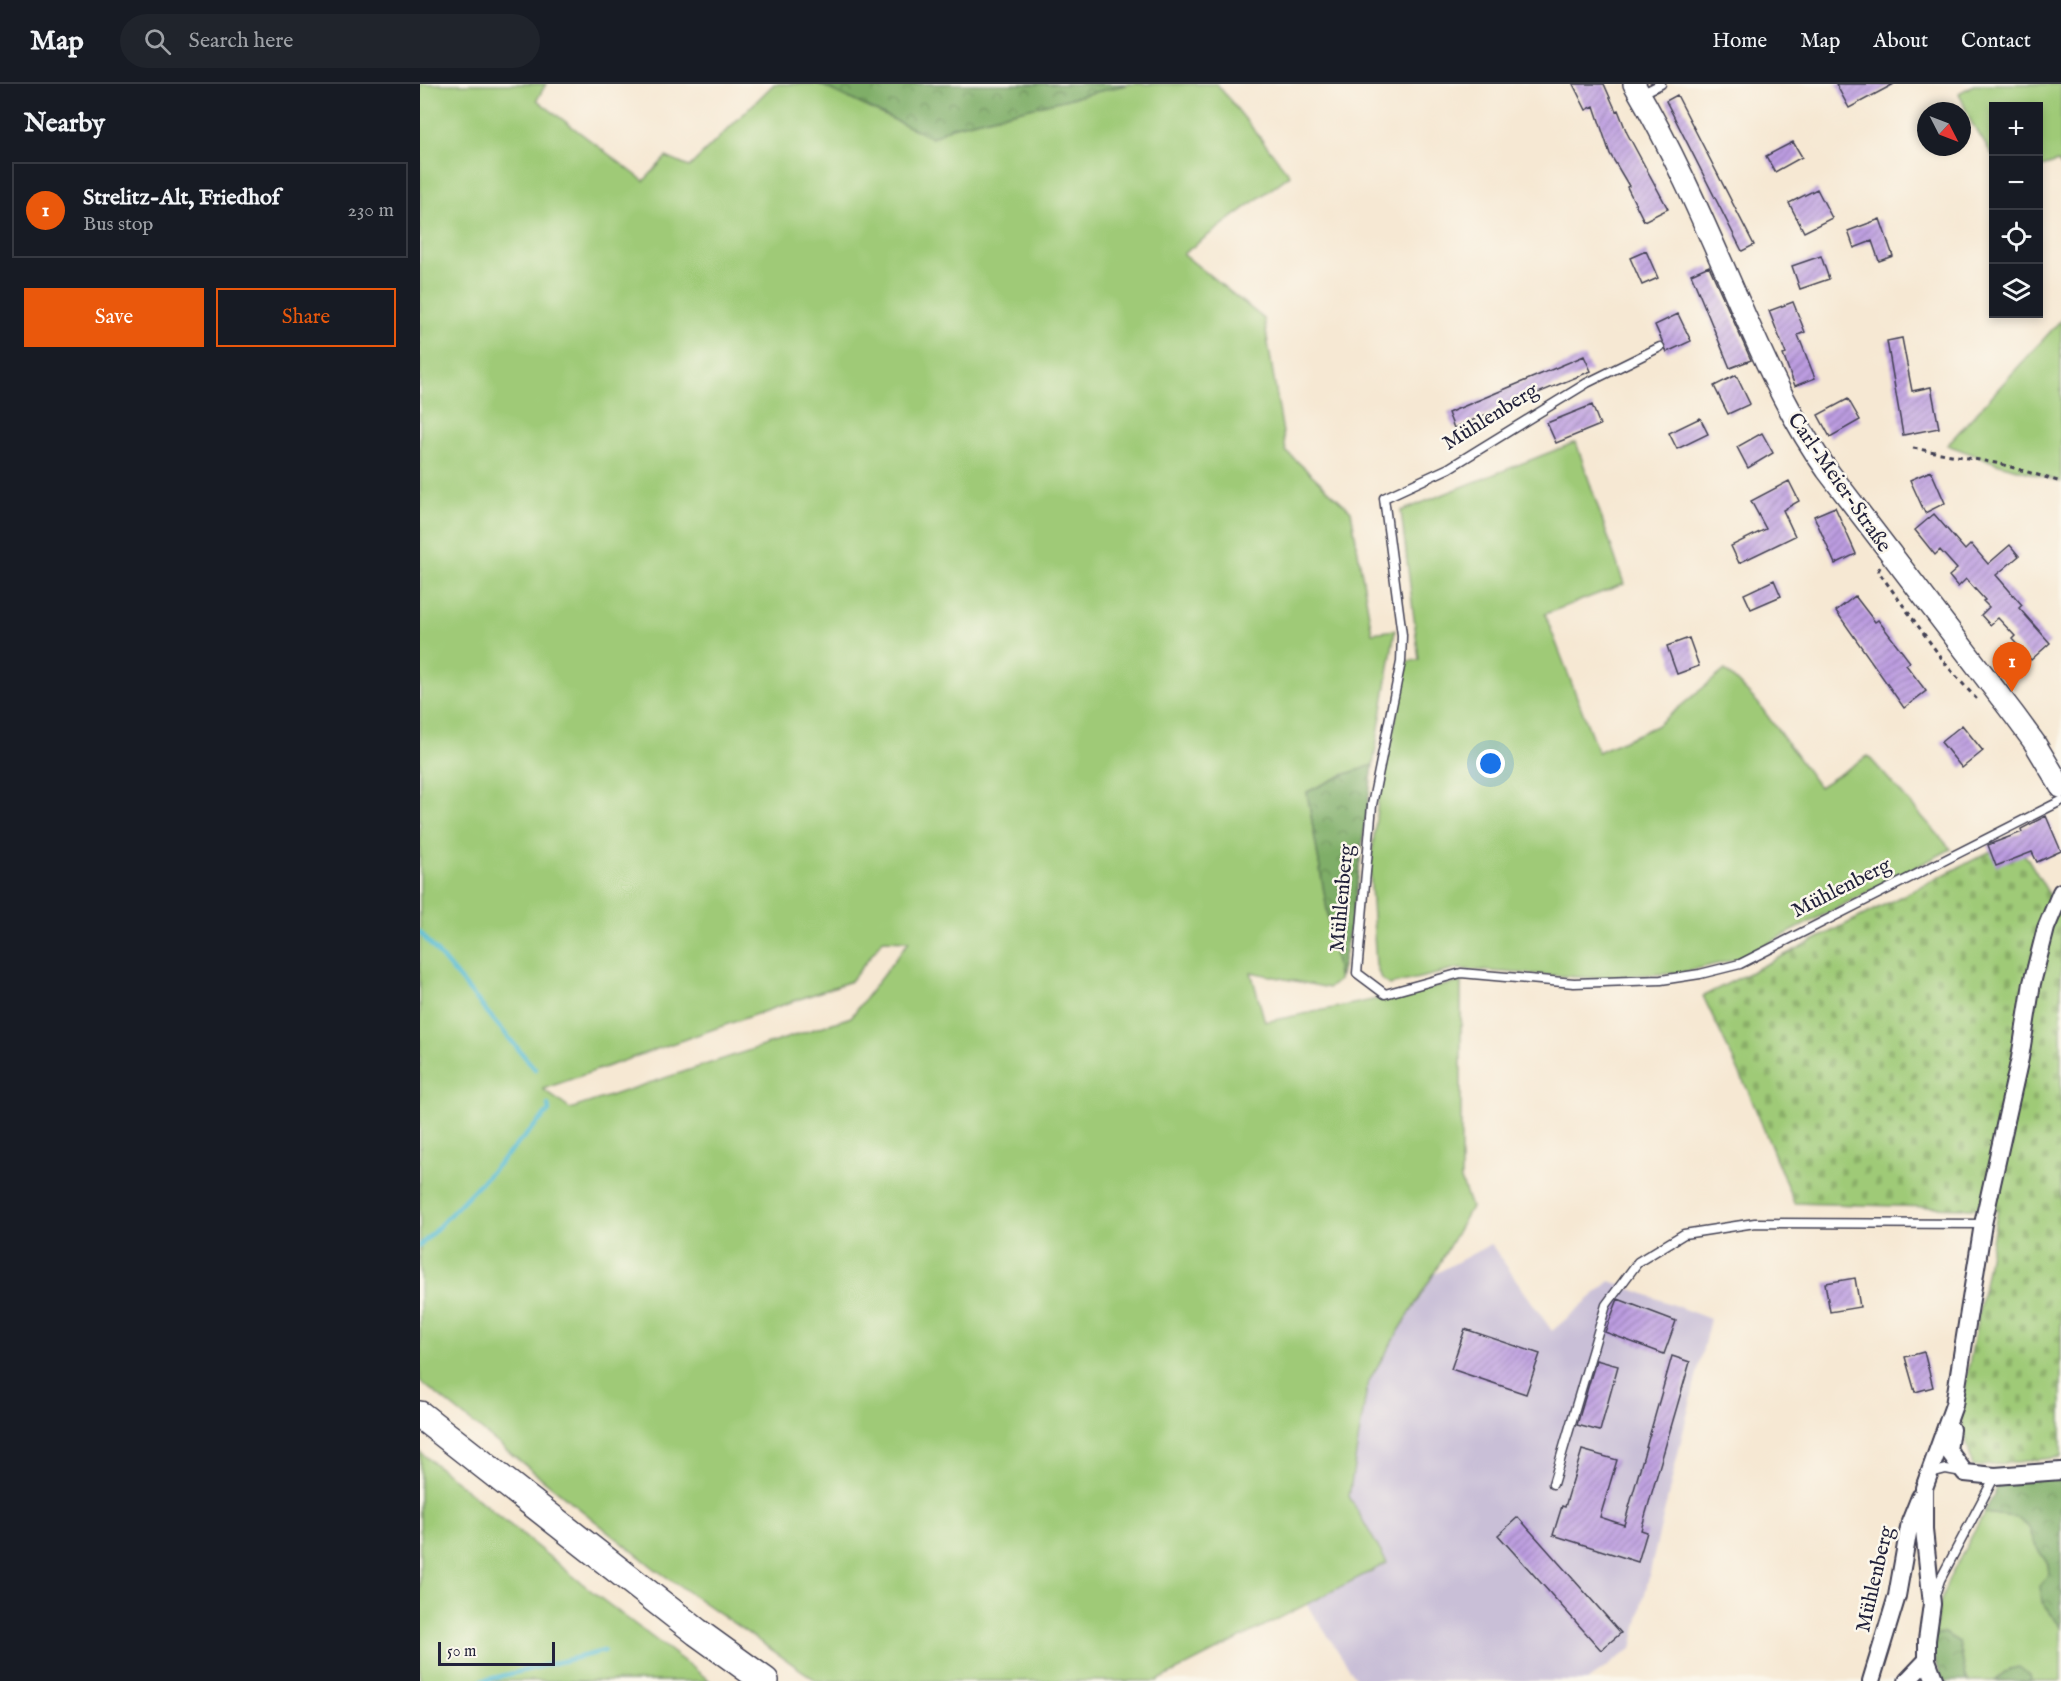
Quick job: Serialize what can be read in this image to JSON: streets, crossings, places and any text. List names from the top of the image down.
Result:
{
  "streets": {
    "street": ["Mühlenberg", "Carl-Meier-Straße"]
  },
  "scale_bar": "50 m",
  "north": "bottom right",
  "page": {
    "header": "Map",
    "search": "Search here",
    "nav": [
      "Home",
      "Map",
      "About",
      "Contact"
    ],
    "heading": "Nearby",
    "map_buttons": ["+", "−"],
    "list": [
      {
        "mark": "1",
        "name": "Strelitz-Alt, Friedhof",
        "note": "Bus stop",
        "value": "230 m"
      }
    ],
    "buttons": ["Save", "Share"],
    "pins": "1",
    "scale": "50 m"
  }
}
